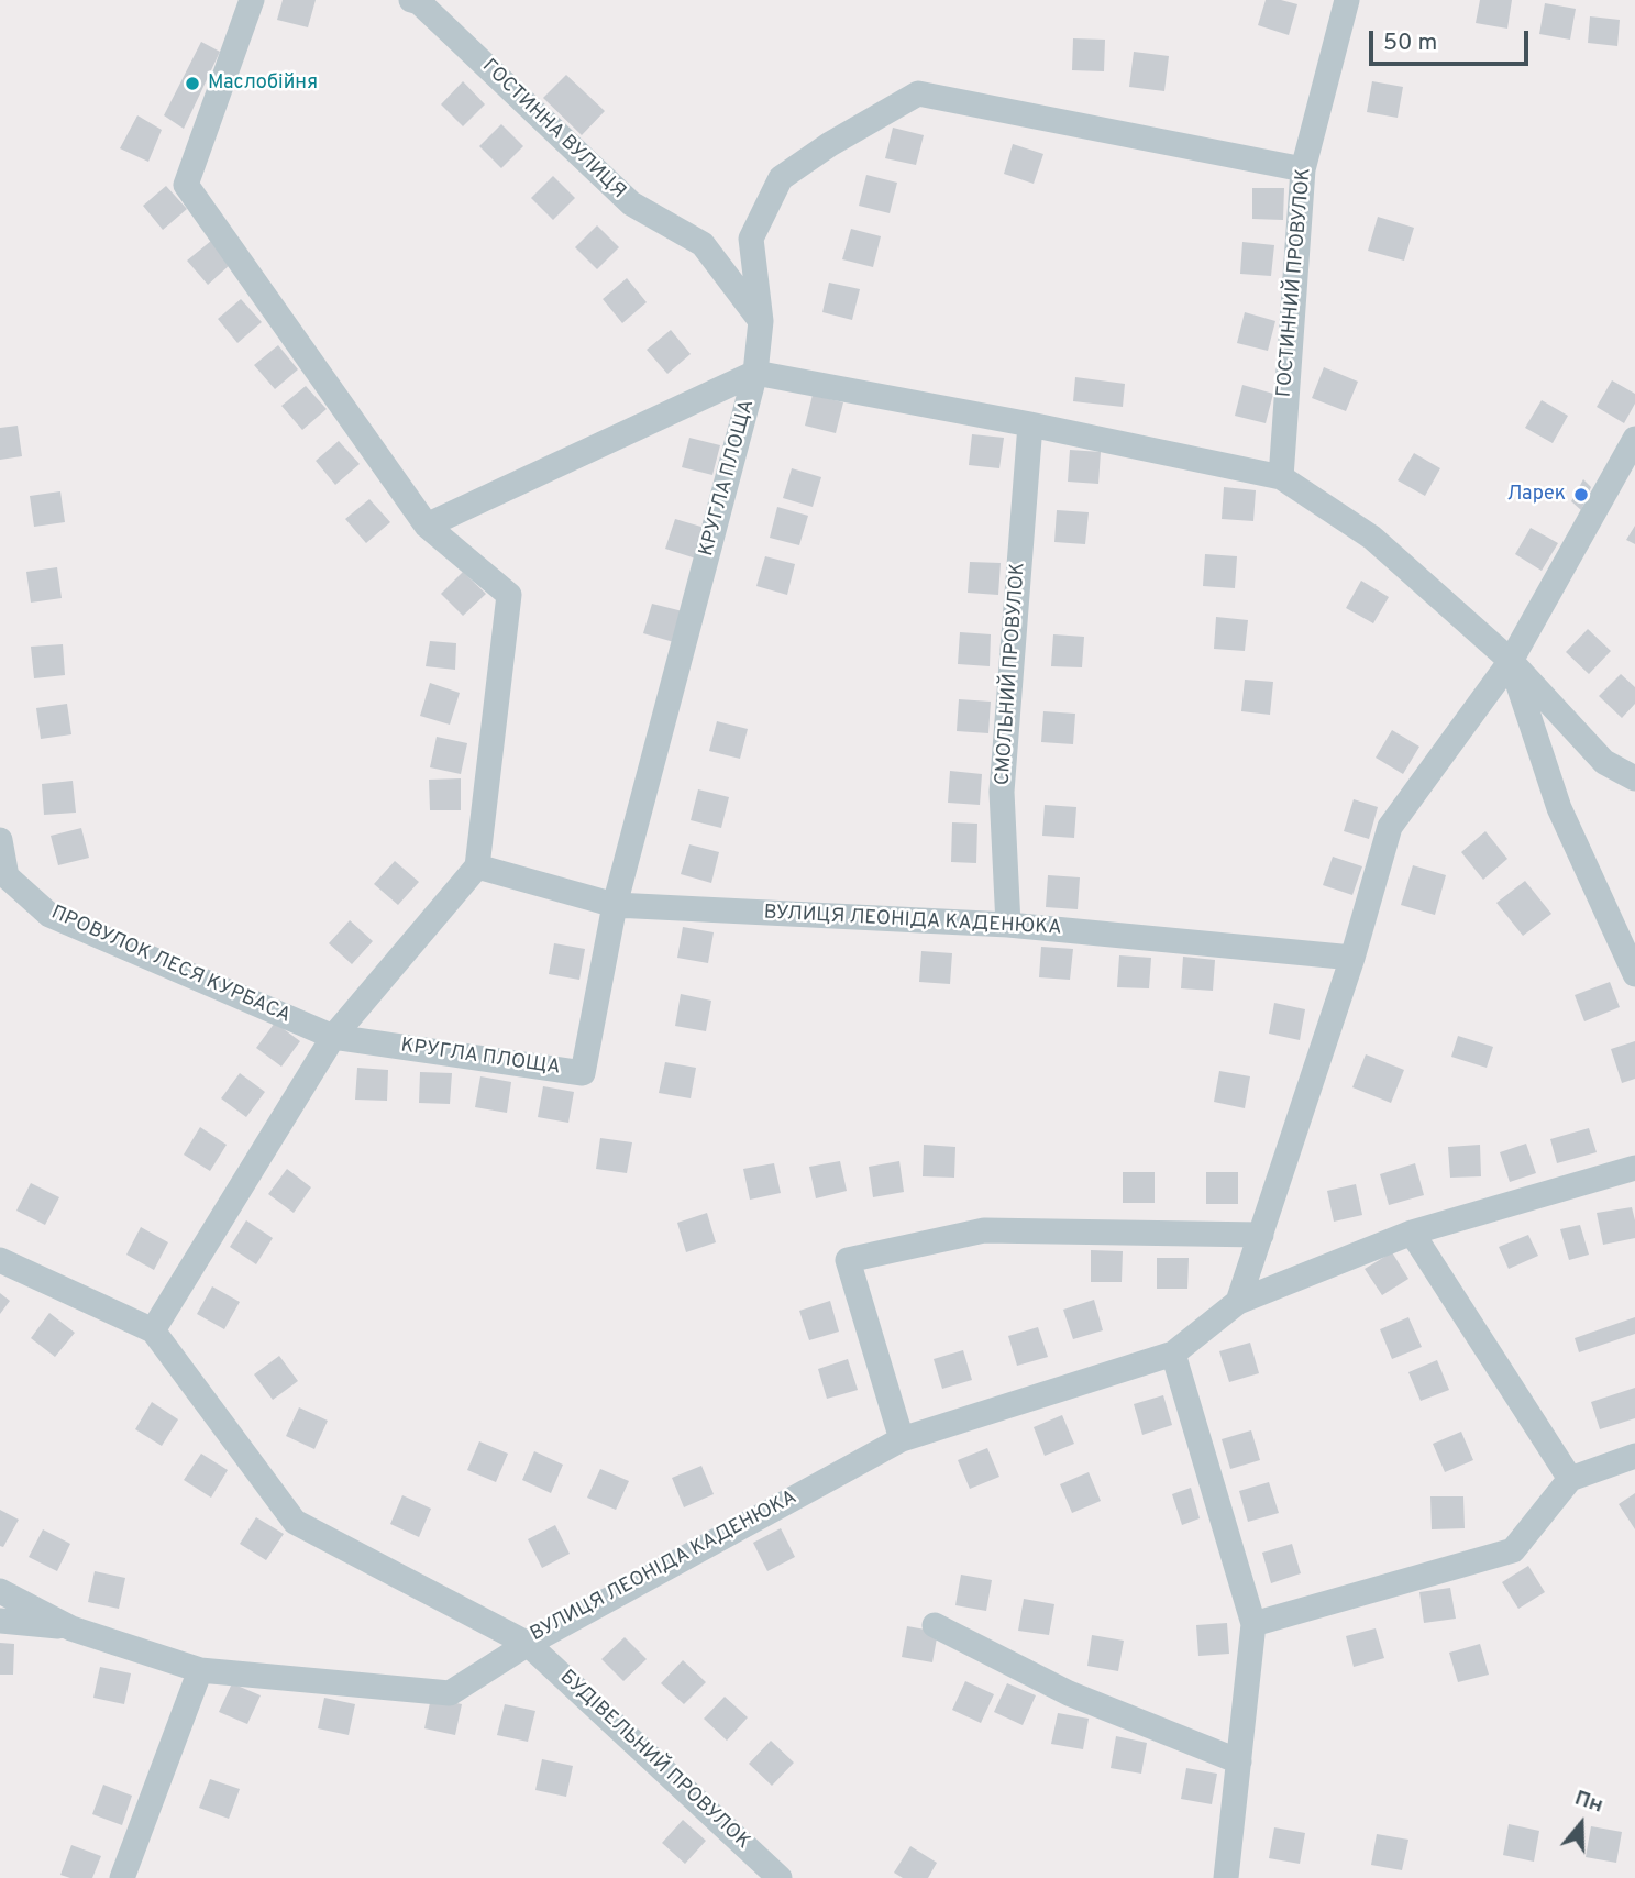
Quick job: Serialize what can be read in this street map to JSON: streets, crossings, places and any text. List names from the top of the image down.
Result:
{
  "streets": {
    "street": [
      "ГОСТИННА ВУЛИЦЯ",
      "ГОСТИННИЙ ПРОВУЛОК",
      "КРУГЛА ПЛОЩА",
      "СМОЛЬНИЙ ПРОВУЛОК",
      "ВУЛИЦЯ ЛЕОНІДА КАДЕНЮКА",
      "ПРОВУЛОК ЛЕСЯ КУРБАСА",
      "БУДІВЕЛЬНИЙ ПРОВУЛОК"
    ]
  },
  "crossings": [
    ["ГОСТИННА ВУЛИЦЯ", "КРУГЛА ПЛОЩА"],
    ["ГОСТИННИЙ ПРОВУЛОК", "КРУГЛА ПЛОЩА"],
    ["КРУГЛА ПЛОЩА", "ВУЛИЦЯ ЛЕОНІДА КАДЕНЮКА"],
    ["КРУГЛА ПЛОЩА", "ПРОВУЛОК ЛЕСЯ КУРБАСА"],
    ["СМОЛЬНИЙ ПРОВУЛОК", "ВУЛИЦЯ ЛЕОНІДА КАДЕНЮКА"],
    ["ВУЛИЦЯ ЛЕОНІДА КАДЕНЮКА", "БУДІВЕЛЬНИЙ ПРОВУЛОК"]
  ],
  "places": ["Маслобійня", "Ларек"],
  "scale_bar": "50 m",
  "north": "top"
}
